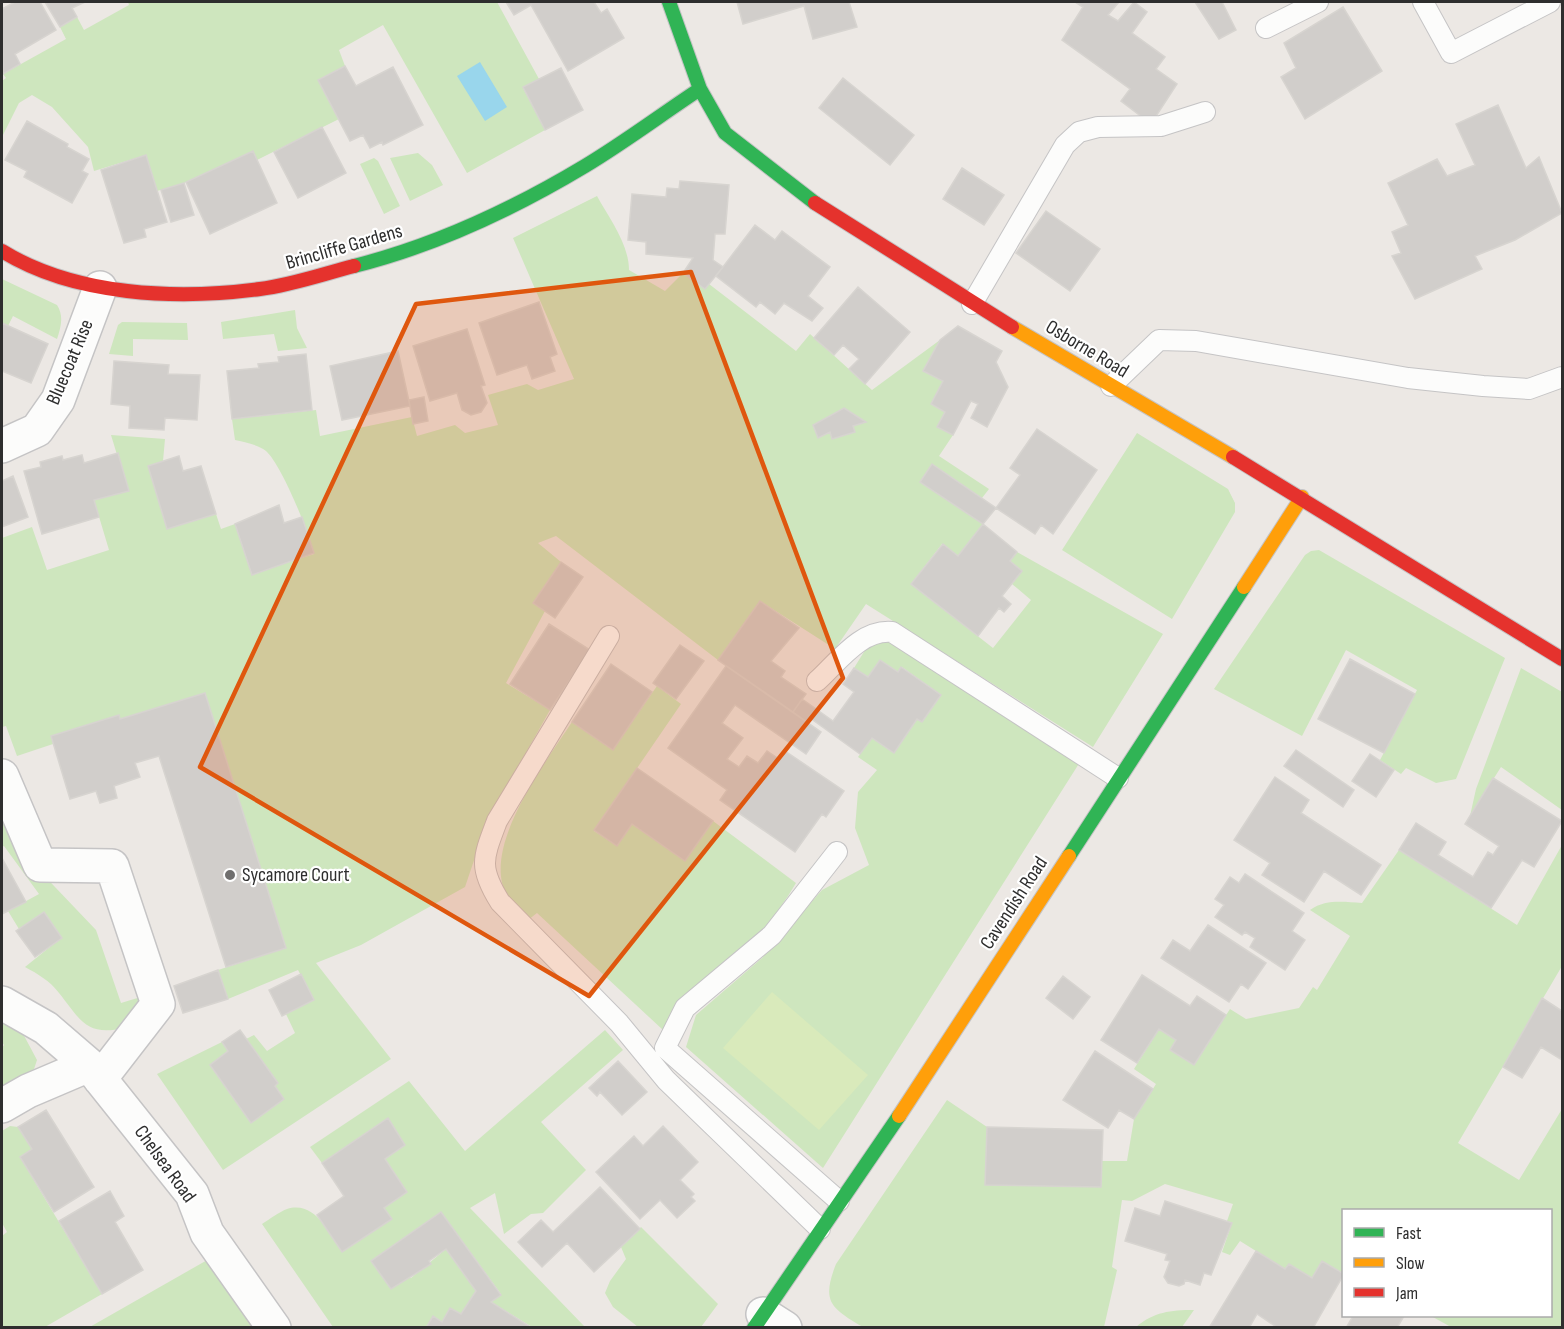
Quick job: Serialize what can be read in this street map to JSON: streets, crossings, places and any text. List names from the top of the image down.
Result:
{
  "streets": {
    "street": [
      "Brincliffe Gardens",
      "Osborne Road",
      "Bluecoat Rise",
      "Cavendish Road",
      "Chelsea Road"
    ]
  },
  "crossings": [
    ["Brincliffe Gardens", "Osborne Road"],
    ["Brincliffe Gardens", "Bluecoat Rise"],
    ["Osborne Road", "Cavendish Road"]
  ],
  "places": ["Sycamore Court"],
  "legend": ["Fast", "Slow", "Jam"]
}
